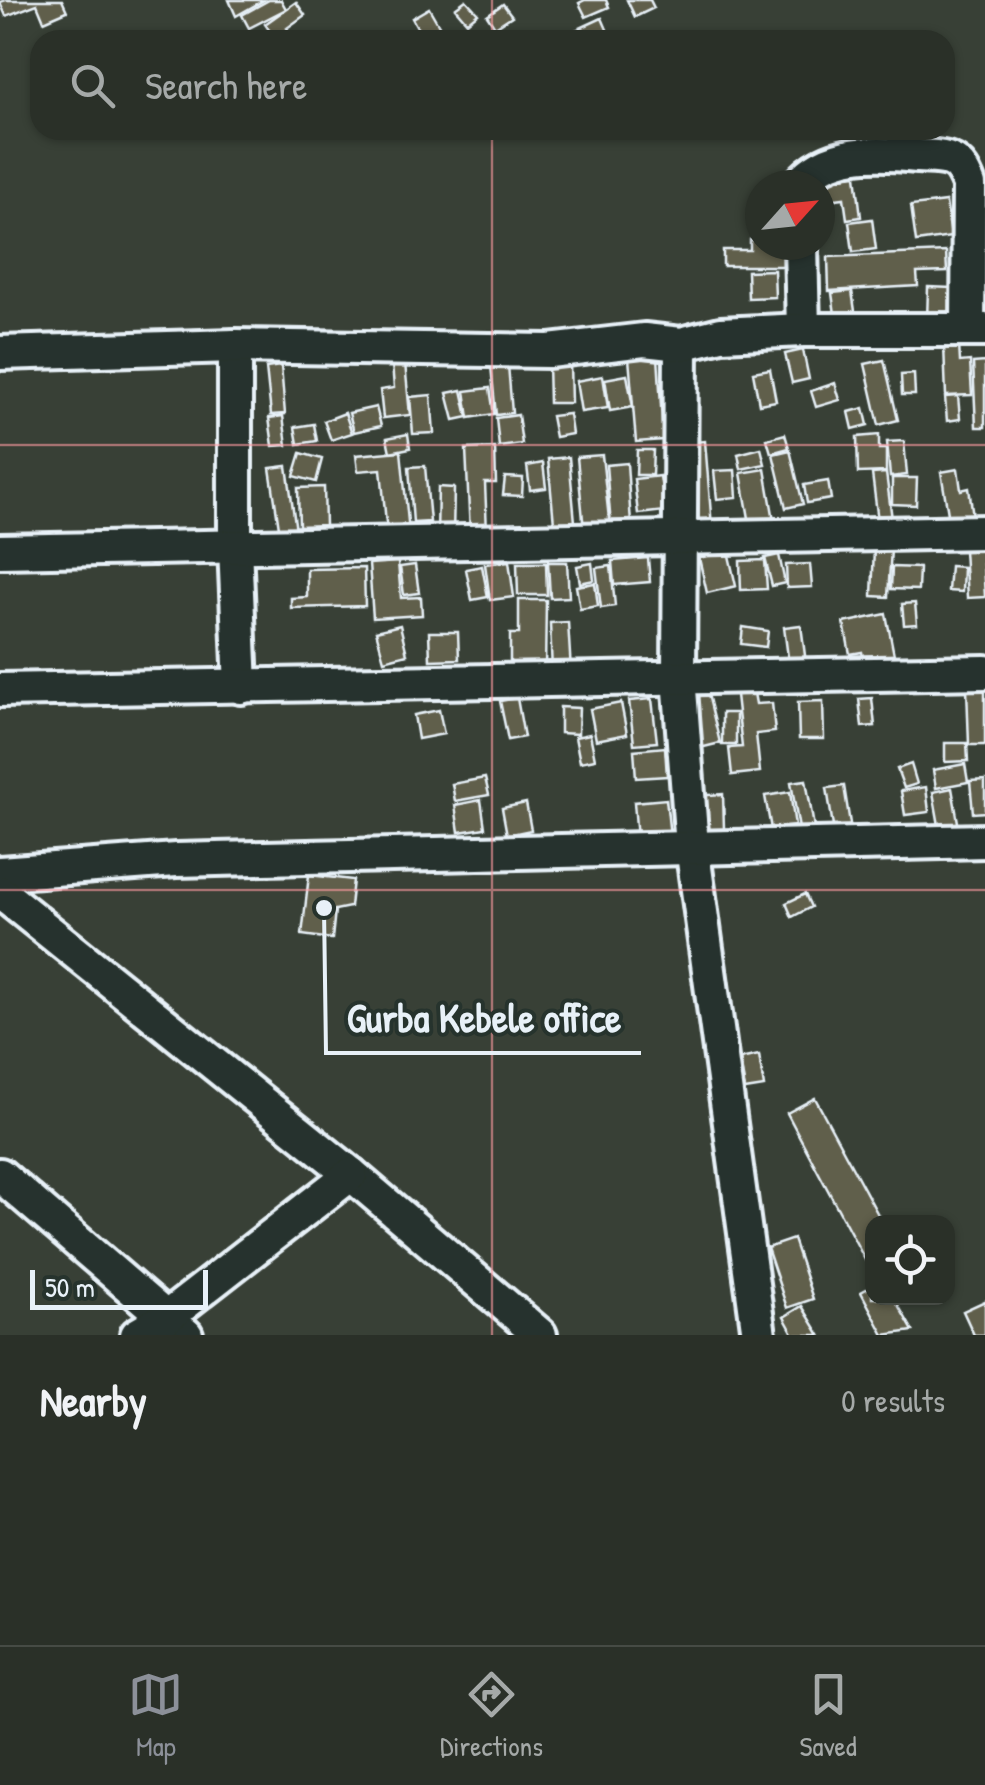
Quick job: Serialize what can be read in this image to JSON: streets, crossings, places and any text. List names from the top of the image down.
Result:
{
  "places": ["Gurba Kebele office"],
  "scale_bar": "50 m",
  "north": "top right",
  "page": {
    "search": "Search here",
    "scale": "50 m",
    "heading": ["Nearby", "0 results"],
    "nav": ["Map", "Directions", "Saved"]
  }
}
